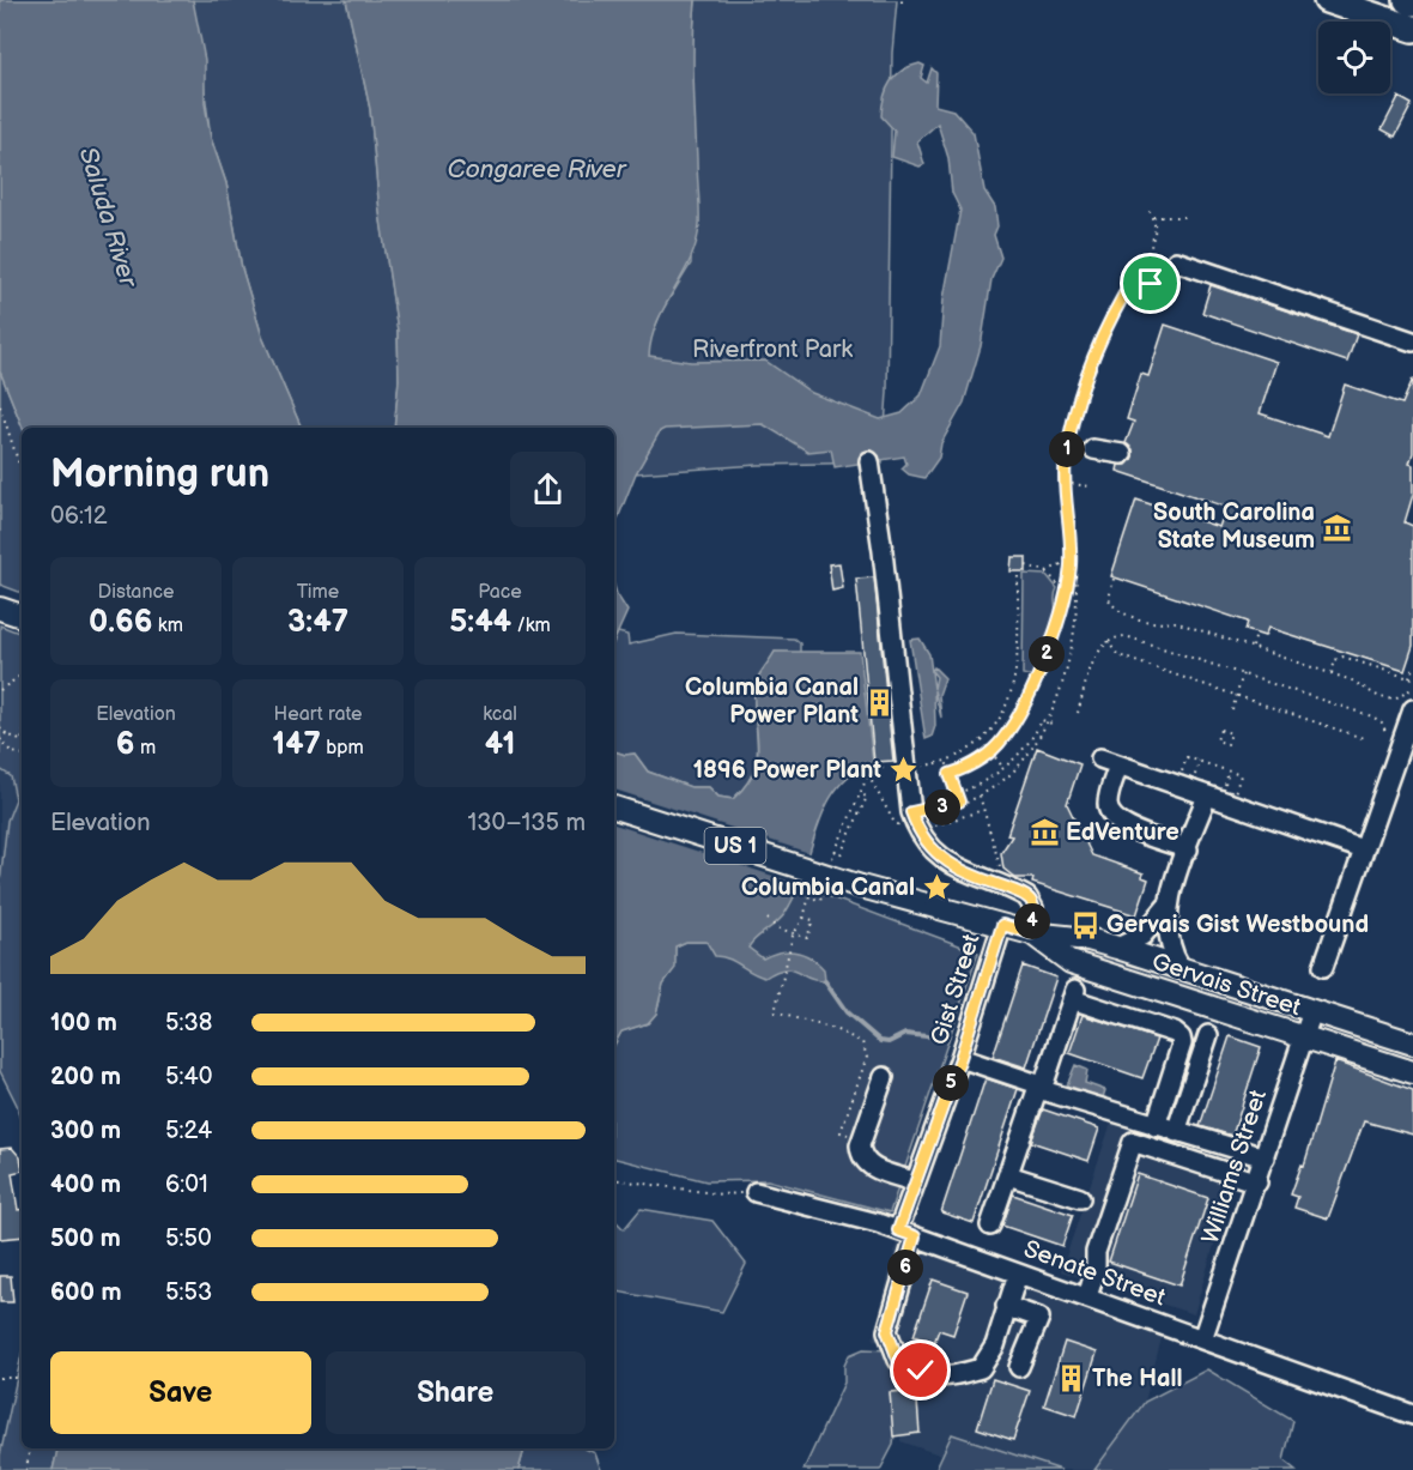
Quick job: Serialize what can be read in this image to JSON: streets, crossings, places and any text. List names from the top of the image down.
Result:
{
  "streets": {
    "main road": ["US 1", "Gervais Street"],
    "street": ["Gist Street", "Williams Street", "Senate Street"]
  },
  "crossings": [
    ["Gervais Street", "Gist Street"],
    ["Gervais Street", "Williams Street"],
    ["Gist Street", "Senate Street"],
    ["Williams Street", "Senate Street"]
  ],
  "water": ["Congaree River", "Saluda River"],
  "parks": ["Riverfront Park"],
  "places": {
    "museum": ["South Carolina State Museum", "EdVenture"],
    "building": ["Columbia Canal Power Plant", "The Hall"],
    "place": ["1896 Power Plant", "Columbia Canal"],
    "bus stop": ["Gervais Gist Westbound"]
  },
  "page": {
    "heading": ["Morning run", "06:12"],
    "pins": [
      "1",
      "2",
      "3",
      "4",
      "5",
      "6"
    ],
    "stats": [
      ["Distance", "0.66 km"],
      ["Time", "3:47"],
      ["Pace", "5:44 /km"],
      ["Elevation", "6 m"],
      ["Heart rate", "147 bpm"],
      ["kcal", "41"]
    ],
    "chart": ["Elevation", "130–135 m"],
    "list": [
      {
        "name": "100 m",
        "note": "5:38"
      },
      {
        "name": "200 m",
        "note": "5:40"
      },
      {
        "name": "300 m",
        "note": "5:24"
      },
      {
        "name": "400 m",
        "note": "6:01"
      },
      {
        "name": "500 m",
        "note": "5:50"
      },
      {
        "name": "600 m",
        "note": "5:53"
      }
    ],
    "buttons": ["Save", "Share"]
  }
}
